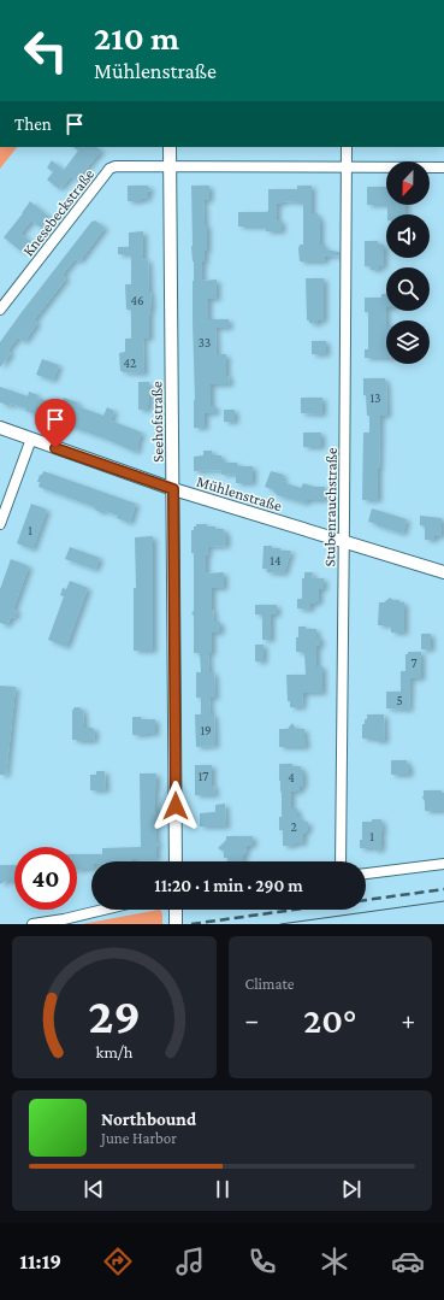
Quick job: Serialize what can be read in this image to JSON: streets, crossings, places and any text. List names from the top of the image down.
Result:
{
  "streets": {
    "street": [
      "Knesebeckstraße",
      "Seehofstraße",
      "Mühlenstraße",
      "Stubenrauchstraße"
    ]
  },
  "crossings": [
    ["Knesebeckstraße", "Seehofstraße"],
    ["Knesebeckstraße", "Stubenrauchstraße"],
    ["Seehofstraße", "Mühlenstraße"],
    ["Mühlenstraße", "Stubenrauchstraße"]
  ],
  "house_numbers": [
    "46",
    "33",
    "42",
    "13",
    "1",
    "14",
    "7",
    "5",
    "19",
    "17",
    "4",
    "2",
    "1"
  ],
  "north": "bottom",
  "page": {
    "turn": ["210 m", "Mühlenstraße"],
    "then": "Then",
    "limit": "40",
    "trip": "11:20 · 1 min · 290 m",
    "tile": "Climate",
    "heat": ["−", "20°", "+"],
    "song": ["Northbound", "June Harbor"],
    "tabs": "11:19",
    "gauge": ["29", "km/h"]
  }
}
